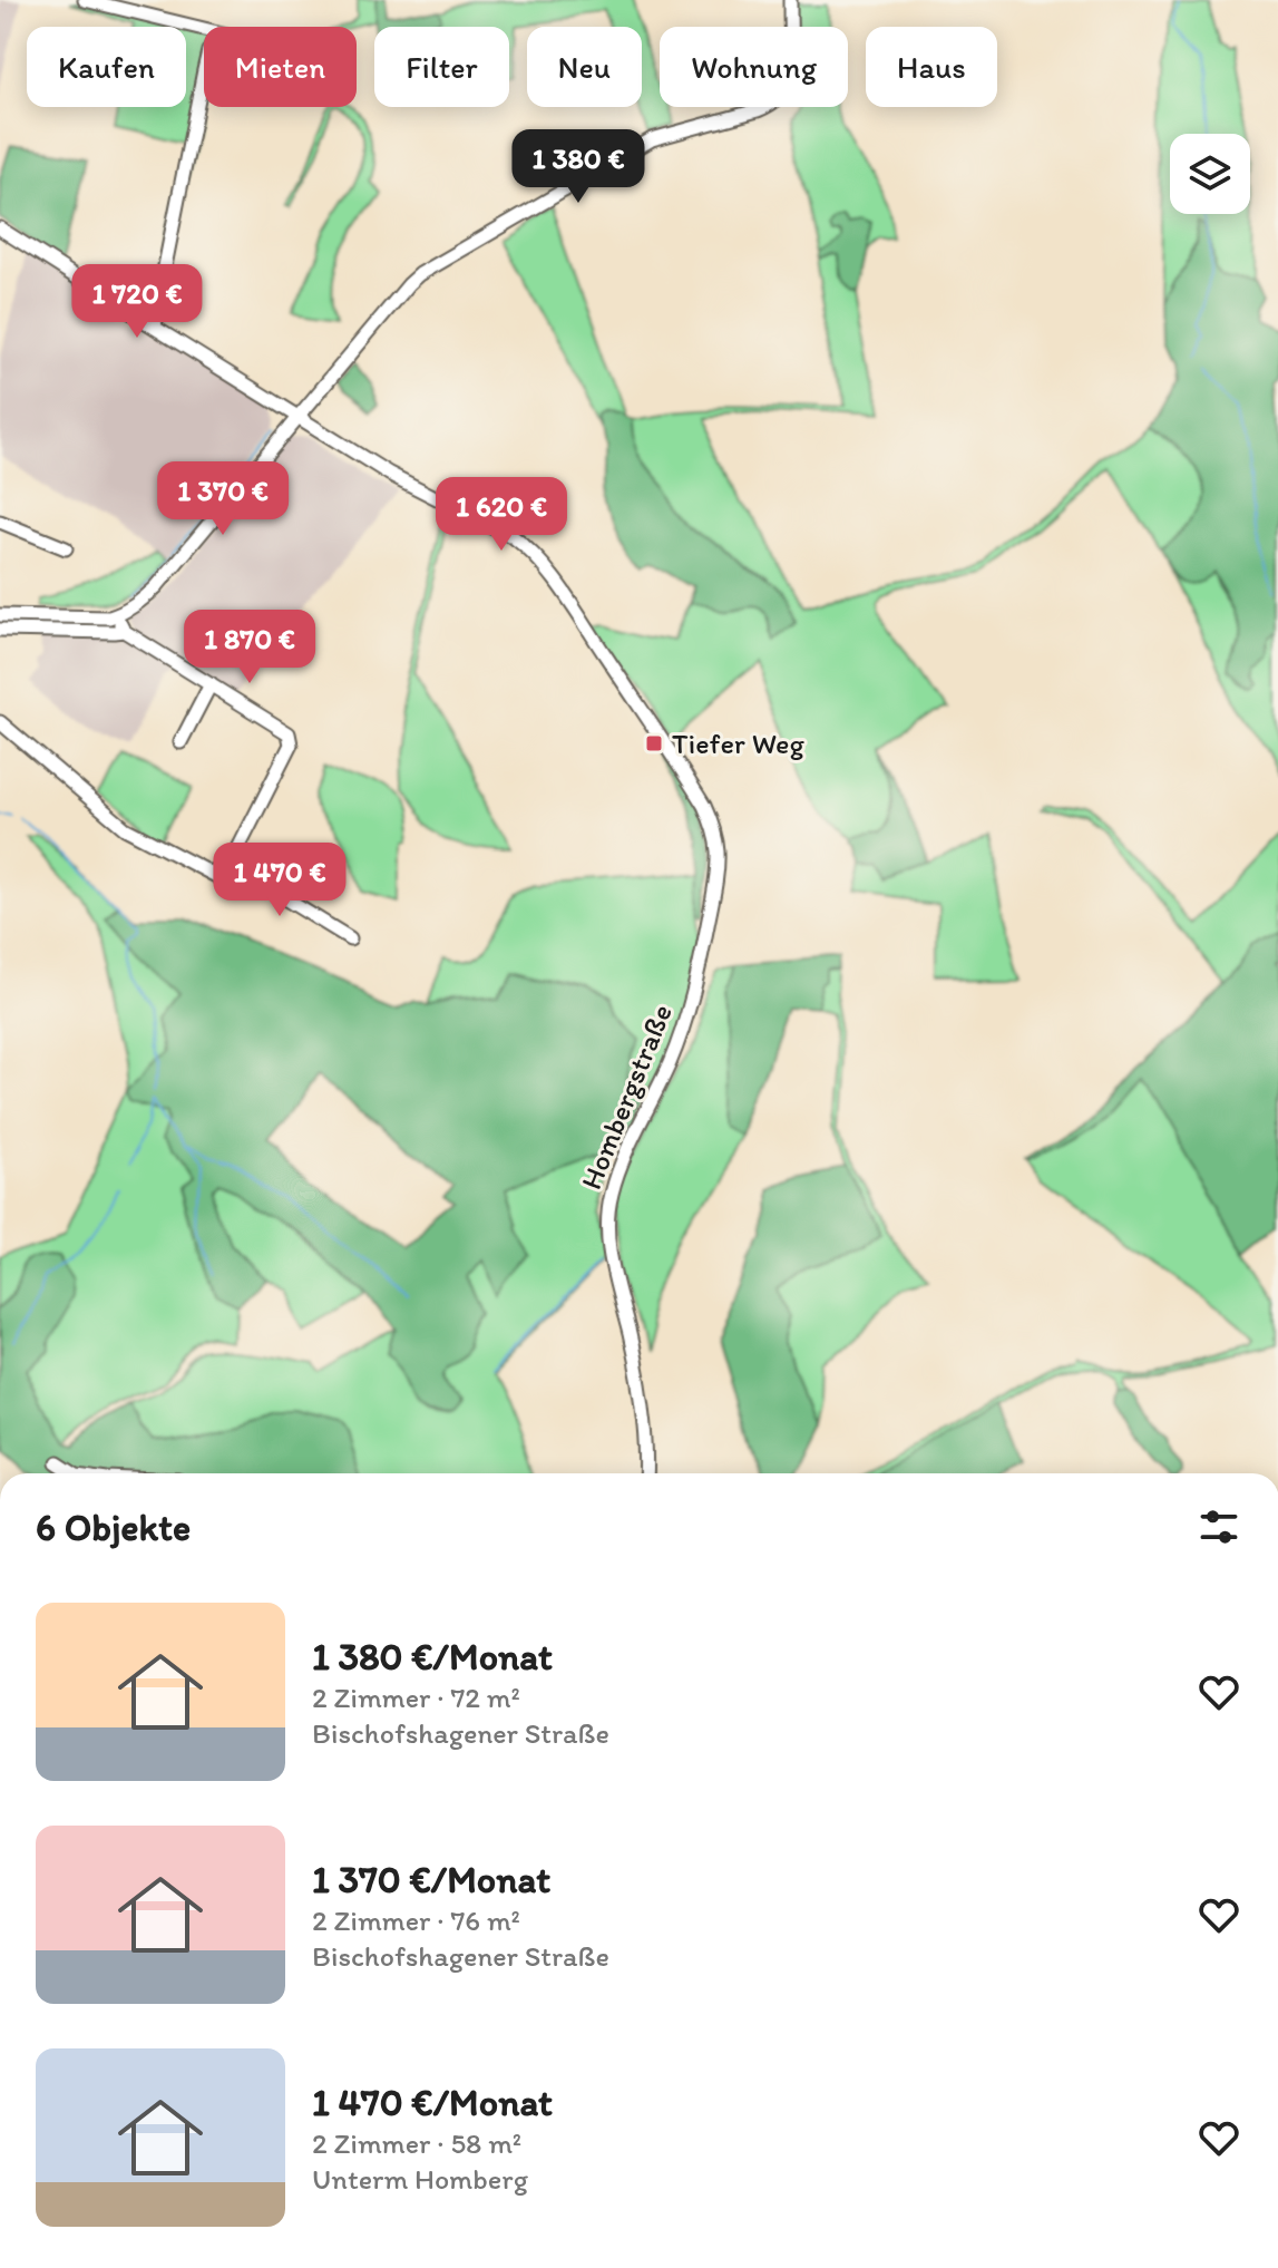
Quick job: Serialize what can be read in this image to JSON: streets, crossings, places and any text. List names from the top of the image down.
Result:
{
  "streets": {
    "street": ["Hombergstraße"]
  },
  "places": {
    "transit": ["Tiefer Weg"]
  },
  "page": {
    "chip": [
      "Kaufen",
      "Mieten",
      "Filter",
      "Neu",
      "Wohnung",
      "Haus"
    ],
    "price": [
      "1 380 €",
      "1 720 €",
      "1 370 €",
      "1 620 €",
      "1 870 €",
      "1 470 €"
    ],
    "heading": "6 Objekte",
    "list": [
      {
        "name": "1 380 €/Monat",
        "note": "2 Zimmer · 72 m² · Bischofshagener Straße"
      },
      {
        "name": "1 370 €/Monat",
        "note": "2 Zimmer · 76 m² · Bischofshagener Straße"
      },
      {
        "name": "1 470 €/Monat",
        "note": "2 Zimmer · 58 m² · Unterm Homberg"
      }
    ]
  }
}
